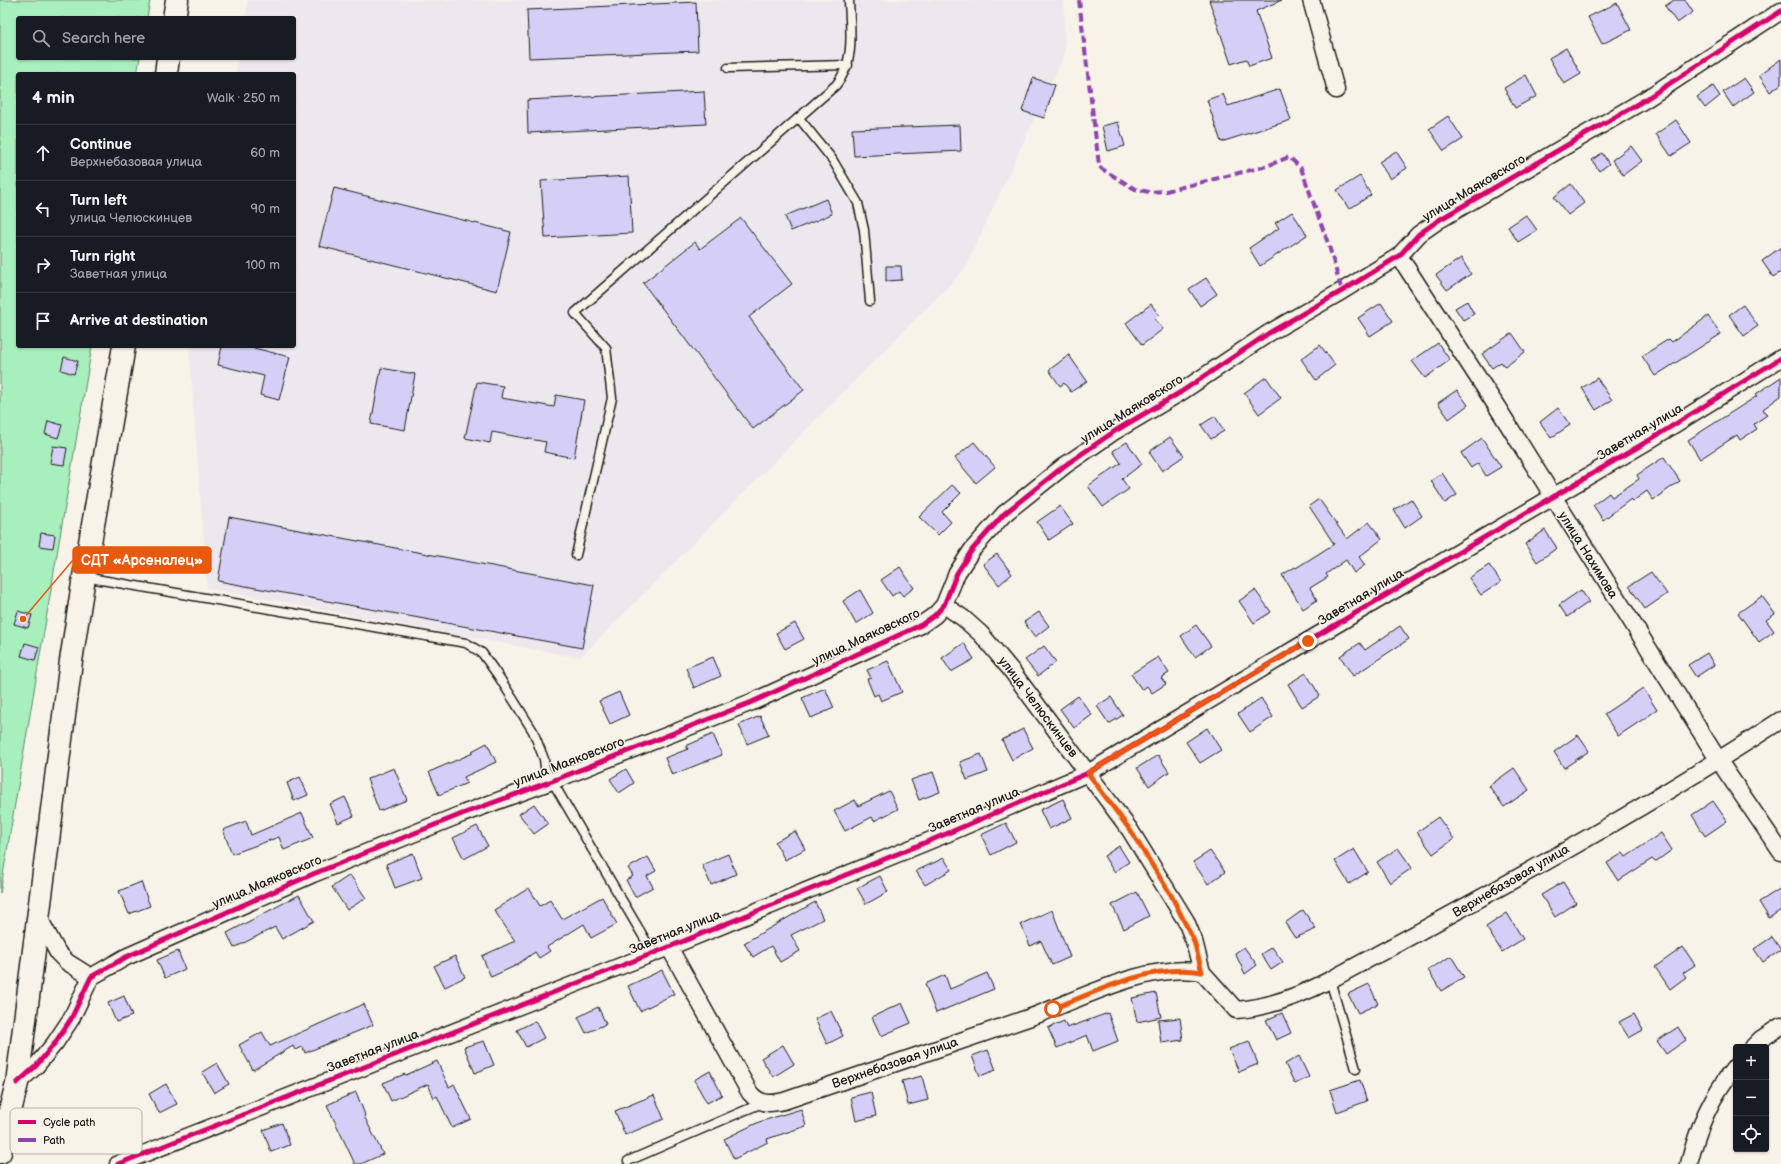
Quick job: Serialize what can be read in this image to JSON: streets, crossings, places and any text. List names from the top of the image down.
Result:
{
  "streets": {
    "street": [
      "улица Маяковского",
      "Заветная улица",
      "улица Нахимова",
      "улица Челюскинцев",
      "Верхнебазовая улица"
    ]
  },
  "crossings": [
    ["улица Маяковского", "улица Нахимова"],
    ["улица Маяковского", "улица Челюскинцев"],
    ["Заветная улица", "улица Нахимова"],
    ["Заветная улица", "улица Челюскинцев"],
    ["улица Нахимова", "Верхнебазовая улица"],
    ["улица Челюскинцев", "Верхнебазовая улица"]
  ],
  "places": ["СДТ «Арсеналец»"],
  "legend": ["Cycle path", "Path"],
  "page": {
    "search": "Search here",
    "heading": ["4 min", "Walk · 250 m"],
    "list": [
      ["Continue", "Верхнебазовая улица", "60 m"],
      ["Turn left", "улица Челюскинцев", "90 m"],
      ["Turn right", "Заветная улица", "100 m"],
      "Arrive at destination"
    ],
    "map_buttons": ["+", "−"]
  }
}
